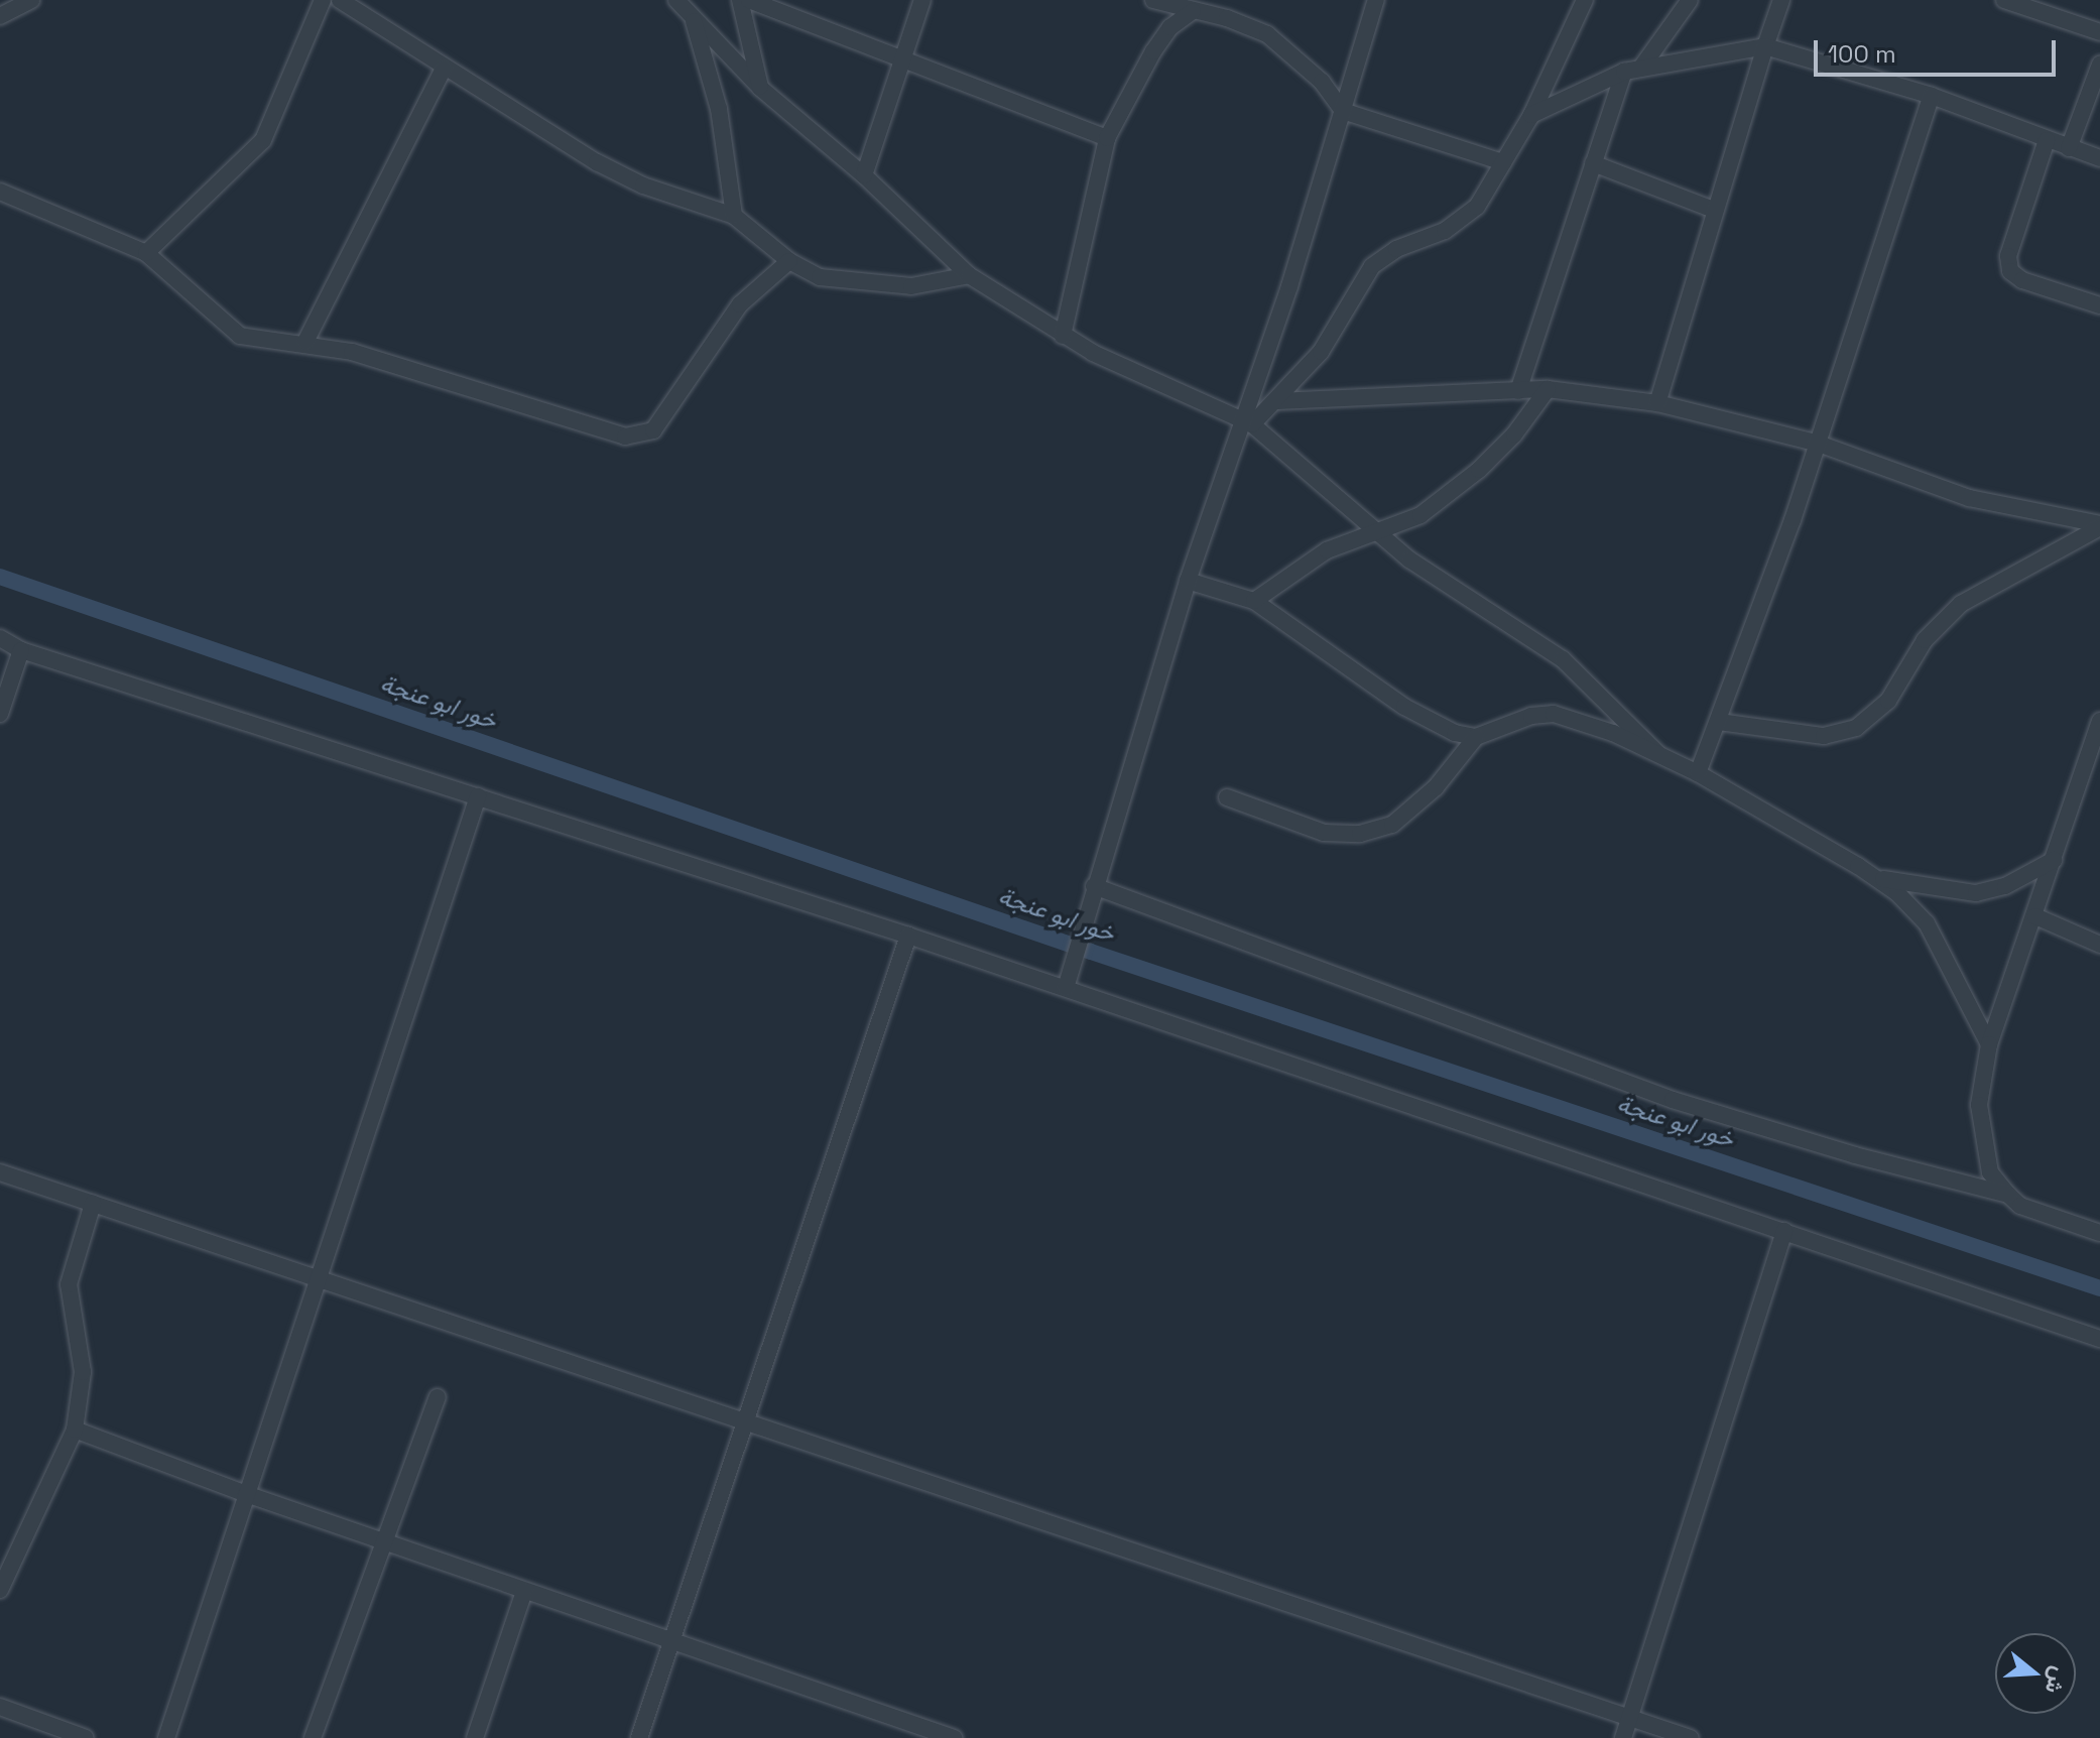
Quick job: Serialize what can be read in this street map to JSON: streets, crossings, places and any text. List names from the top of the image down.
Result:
{
  "water": ["خور ابو عنجة"],
  "scale_bar": "100 m",
  "north": "right"
}
